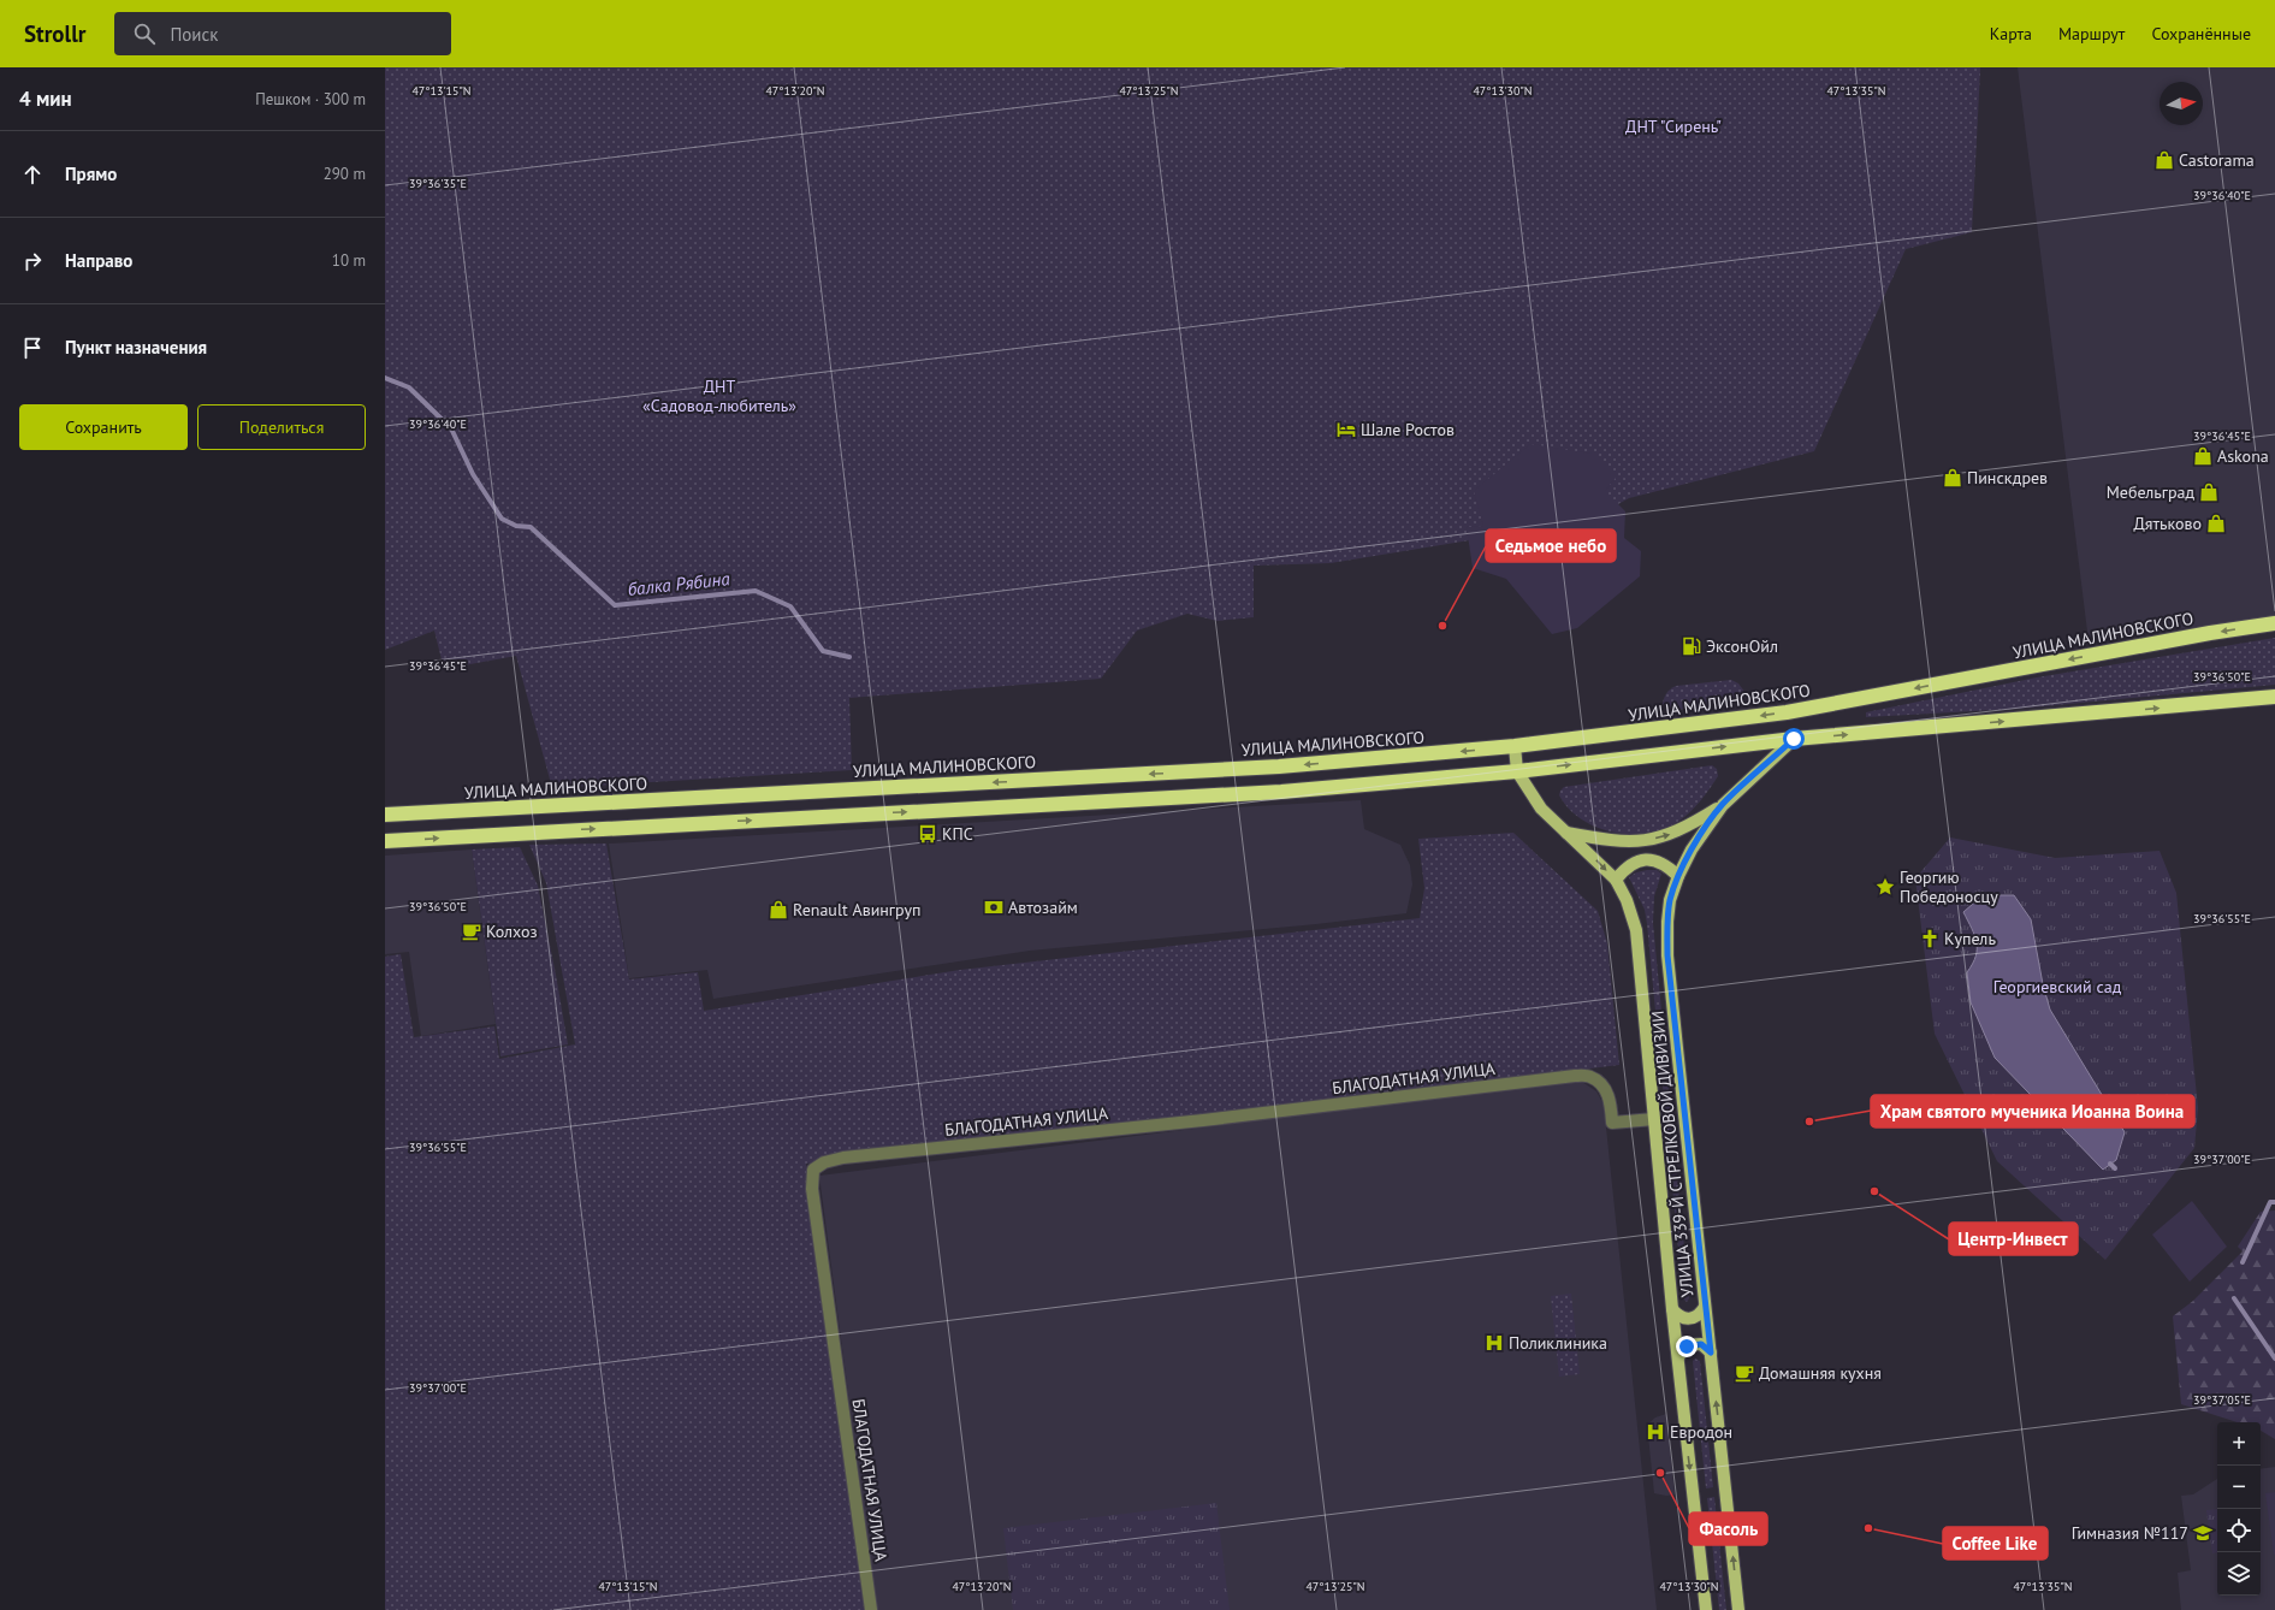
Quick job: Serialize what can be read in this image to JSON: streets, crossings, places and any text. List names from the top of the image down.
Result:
{
  "streets": {
    "highway": ["УЛИЦА МАЛИНОВСКОГО"],
    "main road": ["УЛИЦА 339-Й СТРЕЛКОВОЙ ДИВИЗИИ"],
    "street": ["БЛАГОДАТНАЯ УЛИЦА"]
  },
  "crossings": [
    ["УЛИЦА МАЛИНОВСКОГО", "УЛИЦА 339-Й СТРЕЛКОВОЙ ДИВИЗИИ"],
    ["БЛАГОДАТНАЯ УЛИЦА", "УЛИЦА 339-Й СТРЕЛКОВОЙ ДИВИЗИИ"]
  ],
  "water": ["балка Рябина"],
  "parks": ["ДНТ \"Сирень\"", "ДНТ «Садовод-любитель»", "Георгиевский сад"],
  "places": {
    "shop": [
      "Castorama",
      "Askona",
      "Пинскдрев",
      "Мебельград",
      "Дятьково",
      "Renault Авингруп"
    ],
    "hotel": ["Шале Ростов"],
    "other": [
      "Седьмое небо",
      "Храм святого мученика Иоанна Воина",
      "Центр-Инвест",
      "Фасоль",
      "Coffee Like"
    ],
    "fuel station": ["ЭксонОйл"],
    "bus stop": ["КПС"],
    "place": ["Георгию Победоносцу"],
    "bank": ["Автозайм"],
    "cafe": ["Колхоз", "Домашняя кухня"],
    "church": ["Купель"],
    "hospital": ["Поликлиника", "Евродон"],
    "school or university": ["Гимназия №117"]
  },
  "north": "right",
  "page": {
    "header": "Strollr",
    "search": "Поиск",
    "nav": ["Карта", "Маршрут", "Сохранённые"],
    "heading": ["4 мин", "Пешком · 300 m"],
    "list": [
      ["Прямо", "290 m"],
      ["Направо", "10 m"],
      "Пункт назначения"
    ],
    "buttons": ["Сохранить", "Поделиться"],
    "map_buttons": ["+", "−"]
  },
  "coordinates": [
    "47°13'15\"N",
    "47°13'20\"N",
    "47°13'25\"N",
    "47°13'30\"N",
    "47°13'35\"N",
    "39°36'35\"E",
    "39°36'40\"E",
    "39°36'45\"E",
    "39°36'50\"E",
    "39°36'55\"E",
    "39°37'00\"E",
    "39°37'05\"E"
  ]
}
